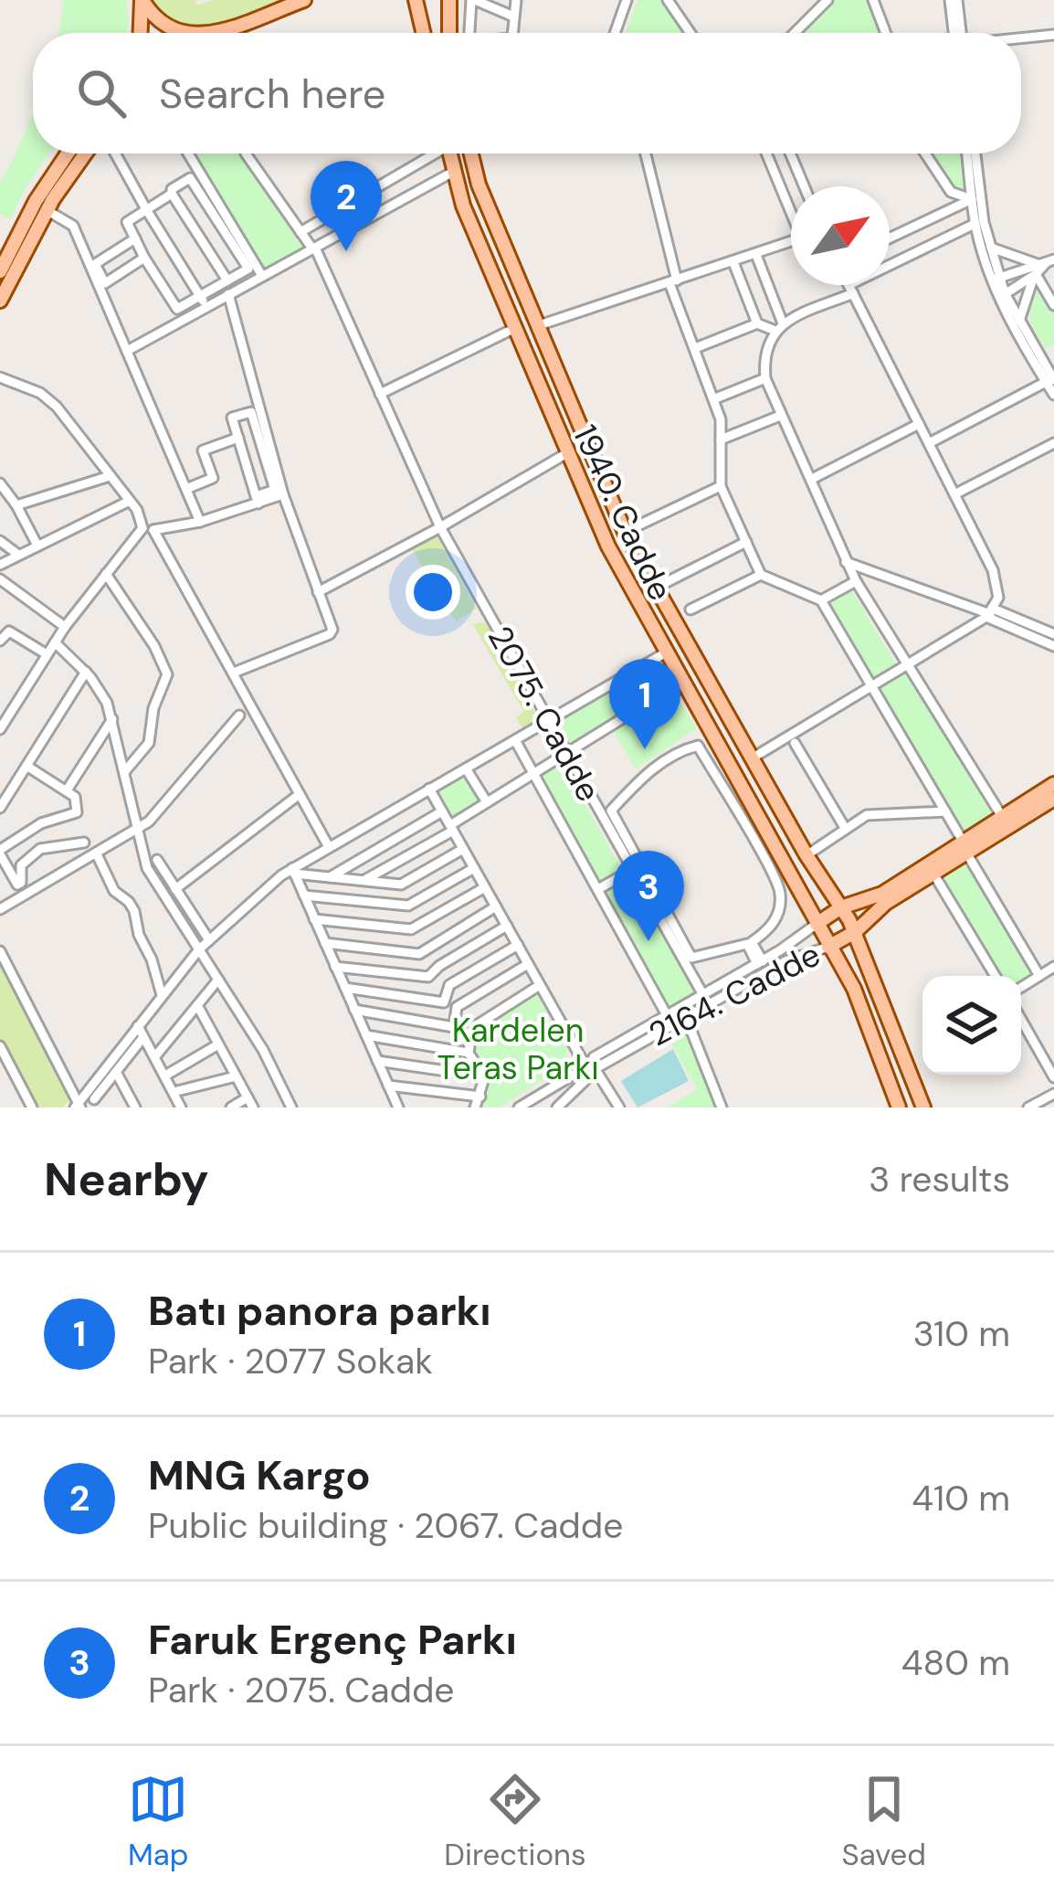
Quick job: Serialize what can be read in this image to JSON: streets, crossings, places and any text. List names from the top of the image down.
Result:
{
  "streets": {
    "main road": ["1940. Cadde", "2164. Cadde"],
    "street": ["2075. Cadde"]
  },
  "crossings": [
    ["1940. Cadde", "2164. Cadde"],
    ["2075. Cadde", "2164. Cadde"]
  ],
  "parks": ["Kardelen Teras Parkı"],
  "north": "top right",
  "page": {
    "search": "Search here",
    "pins": ["2", "1", "3"],
    "heading": ["Nearby", "3 results"],
    "list": [
      {
        "mark": "1",
        "name": "Batı panora parkı",
        "note": "Park · 2077 Sokak",
        "value": "310 m"
      },
      {
        "mark": "2",
        "name": "MNG Kargo",
        "note": "Public building · 2067. Cadde",
        "value": "410 m"
      },
      {
        "mark": "3",
        "name": "Faruk Ergenç Parkı",
        "note": "Park · 2075. Cadde",
        "value": "480 m"
      }
    ],
    "nav": ["Map", "Directions", "Saved"]
  }
}
